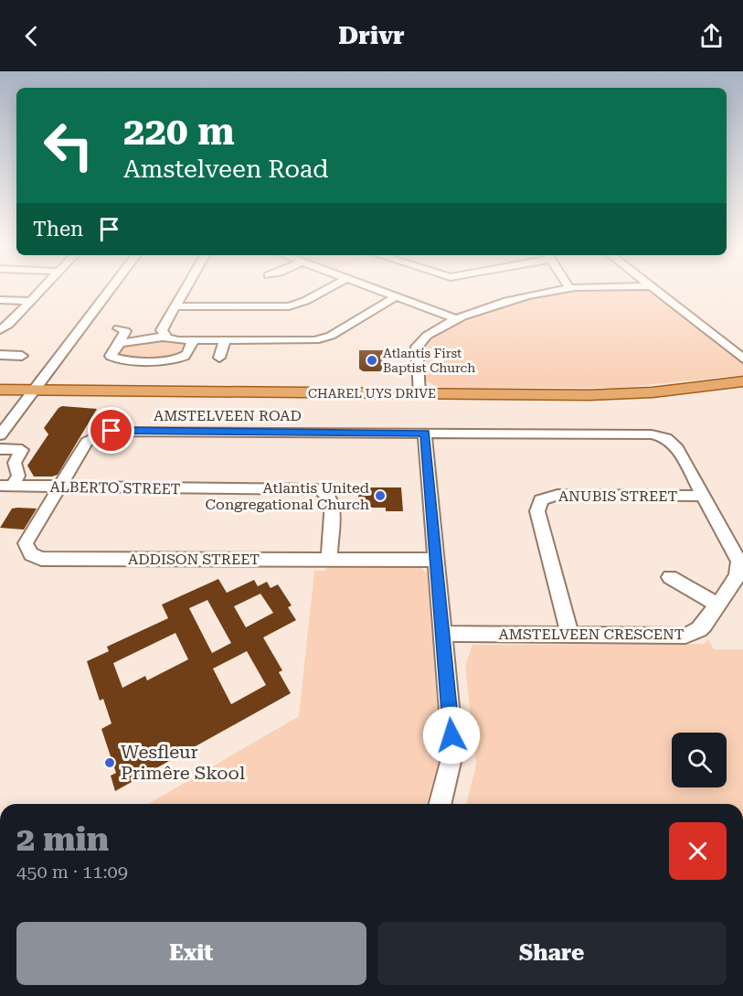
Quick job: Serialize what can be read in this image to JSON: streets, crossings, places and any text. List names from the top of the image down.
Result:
{
  "streets": {
    "main road": ["CHAREL UYS DRIVE"],
    "street": [
      "AMSTELVEEN ROAD",
      "ALBERTO STREET",
      "ANUBIS STREET",
      "ADDISON STREET",
      "AMSTELVEEN CRESCENT"
    ]
  },
  "crossings": [
    ["AMSTELVEEN ROAD", "ALBERTO STREET"],
    ["AMSTELVEEN ROAD", "ADDISON STREET"],
    ["AMSTELVEEN ROAD", "AMSTELVEEN CRESCENT"],
    ["ALBERTO STREET", "ADDISON STREET"],
    ["ANUBIS STREET", "AMSTELVEEN CRESCENT"]
  ],
  "places": ["Atlantis First Baptist Church", "Atlantis United Congregational Church", "Wesfleur Primêre Skool"],
  "page": {
    "header": "Drivr",
    "turn": ["220 m", "Amstelveen Road"],
    "then": "Then",
    "heading": ["2 min", "450 m · 11:09"],
    "buttons": ["Exit", "Share"]
  }
}
